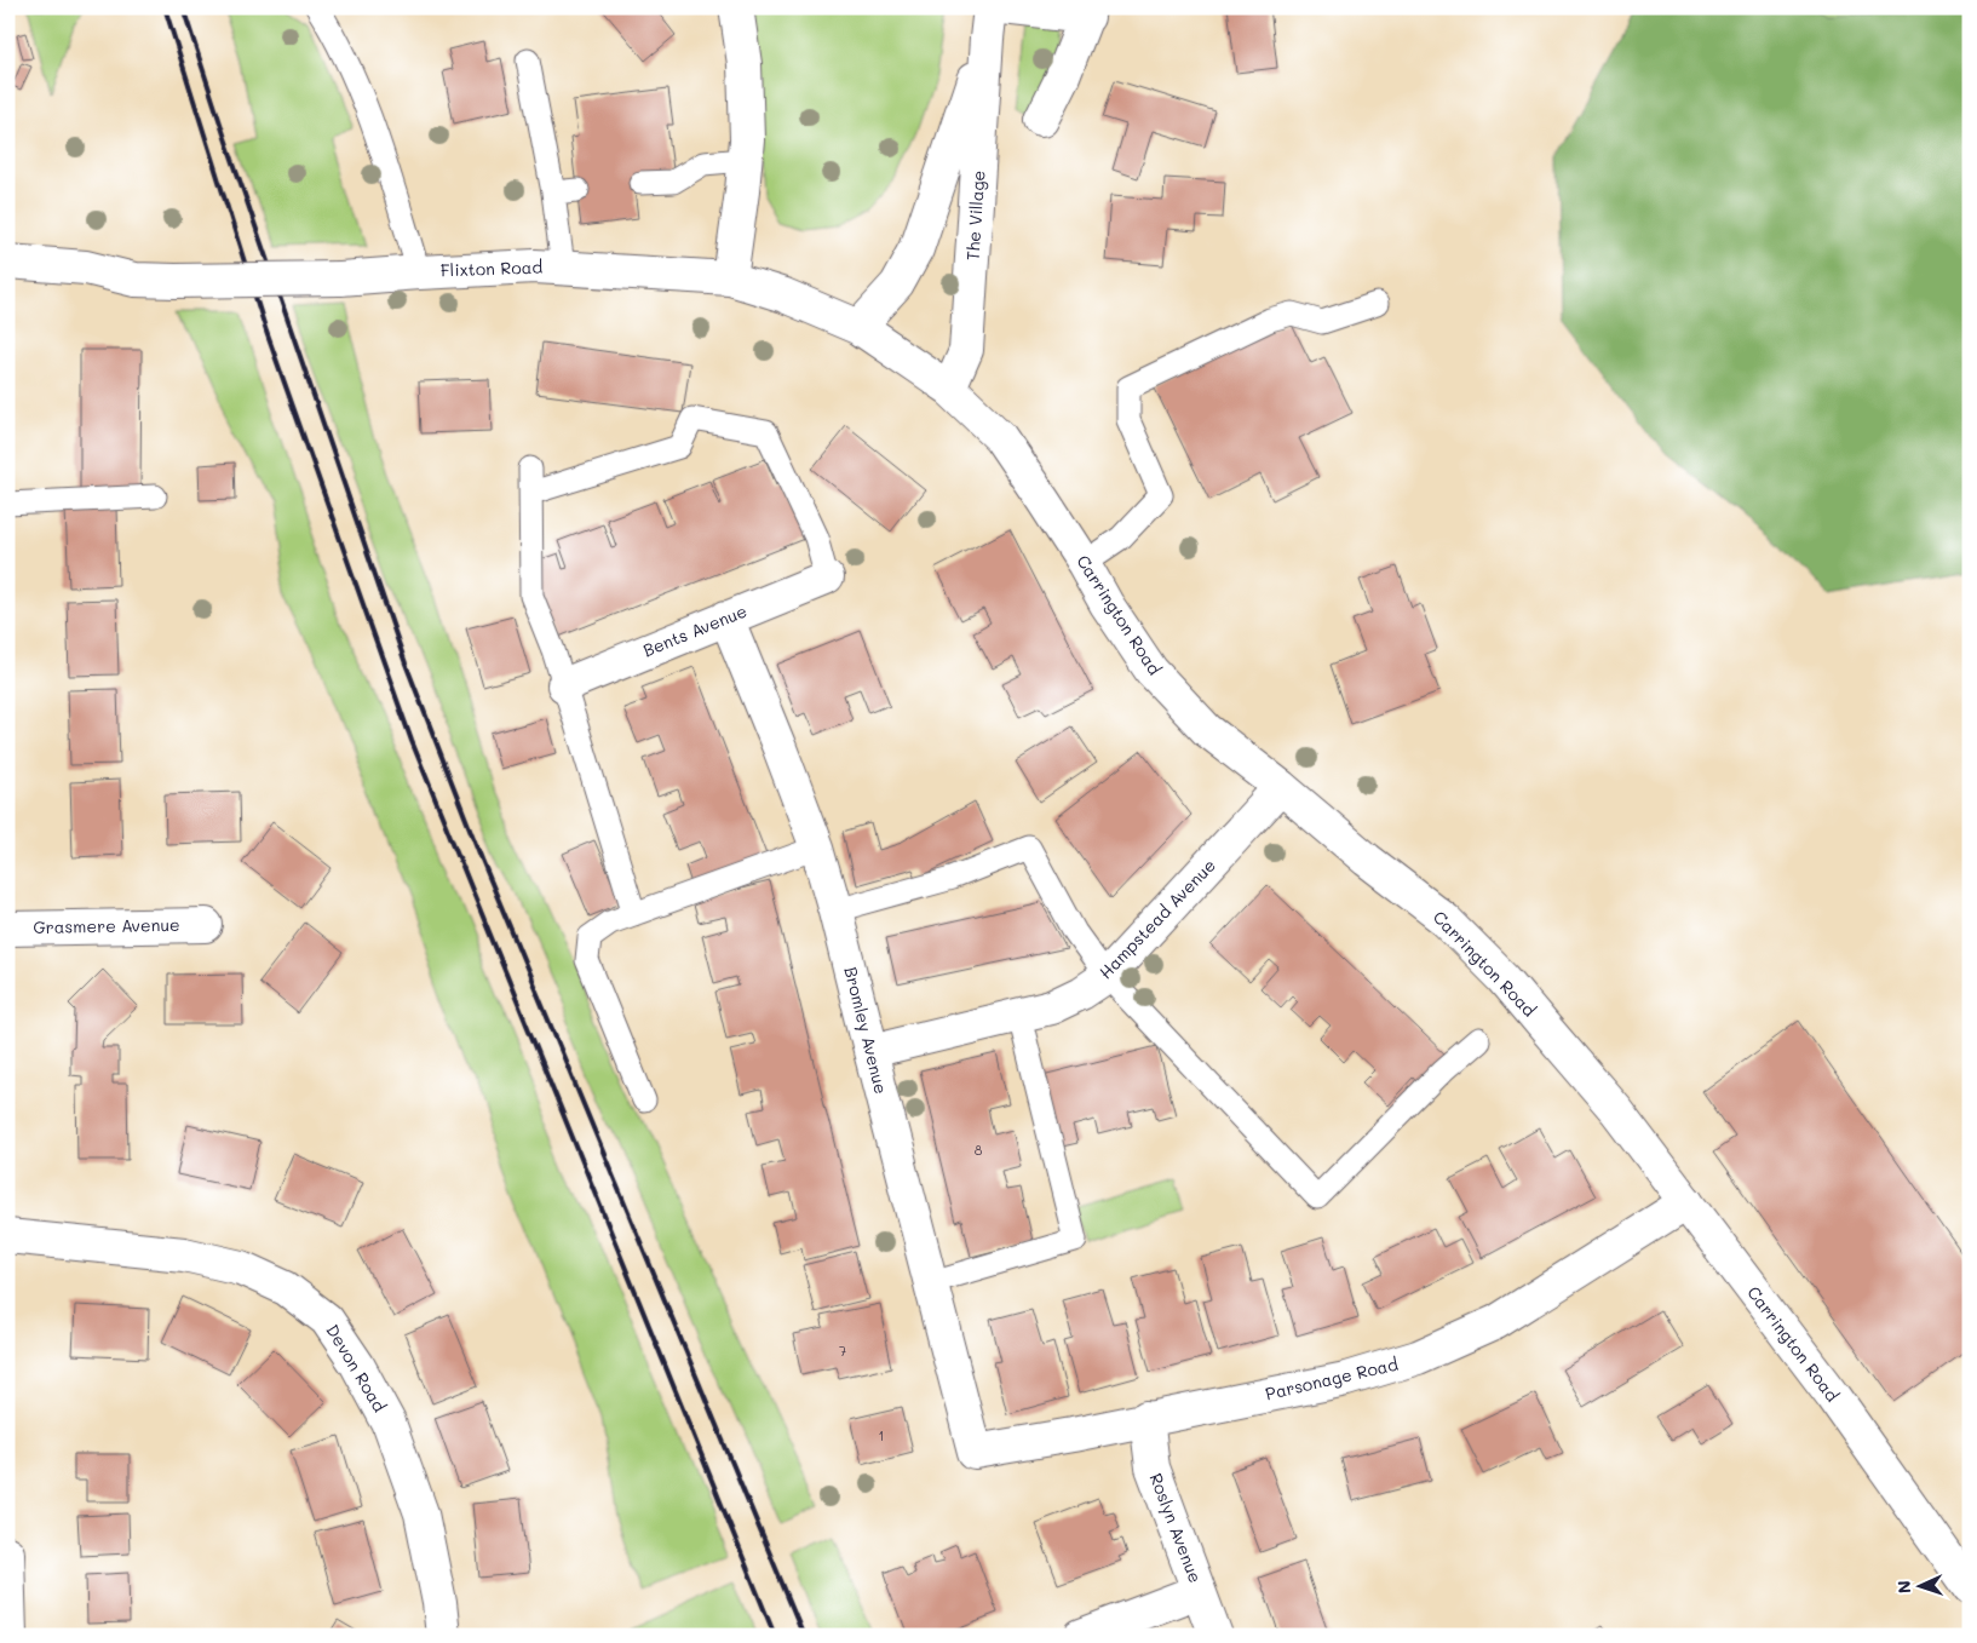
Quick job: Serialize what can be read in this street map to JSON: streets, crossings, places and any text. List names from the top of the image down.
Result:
{
  "streets": {
    "street": [
      "The Village",
      "Flixton Road",
      "Carrington Road",
      "Bents Avenue",
      "Hampstead Avenue",
      "Grasmere Avenue",
      "Bromley Avenue",
      "Devon Road",
      "Parsonage Road",
      "Roslyn Avenue"
    ]
  },
  "crossings": [
    ["The Village", "Flixton Road"],
    ["The Village", "Carrington Road"],
    ["Flixton Road", "Carrington Road"],
    ["Carrington Road", "Hampstead Avenue"],
    ["Carrington Road", "Parsonage Road"],
    ["Bents Avenue", "Bromley Avenue"],
    ["Hampstead Avenue", "Bromley Avenue"],
    ["Bromley Avenue", "Parsonage Road"],
    ["Parsonage Road", "Roslyn Avenue"]
  ],
  "house_numbers": ["8", "7", "1"],
  "north": "left"
}
